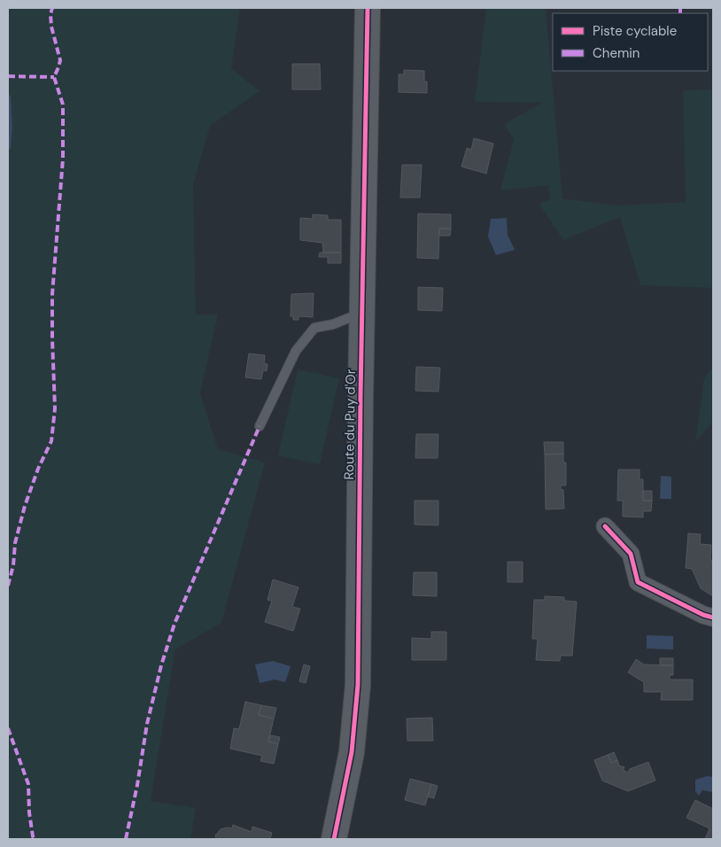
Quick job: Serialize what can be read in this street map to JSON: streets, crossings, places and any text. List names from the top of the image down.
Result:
{
  "streets": {
    "main road": ["Route du Puy d'Or"]
  },
  "legend": ["Piste cyclable", "Chemin"]
}
